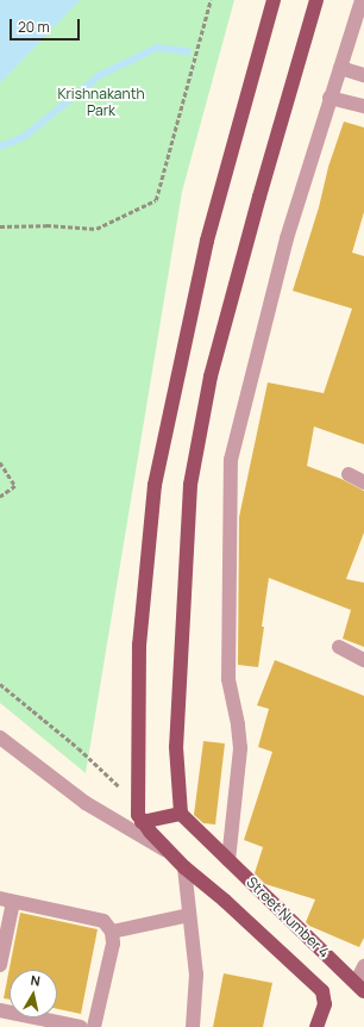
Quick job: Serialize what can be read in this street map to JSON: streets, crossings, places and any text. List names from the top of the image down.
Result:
{
  "streets": {
    "main road": ["Street Number 4"]
  },
  "parks": ["Krishnakanth Park"],
  "scale_bar": "20 m",
  "north": "top"
}
